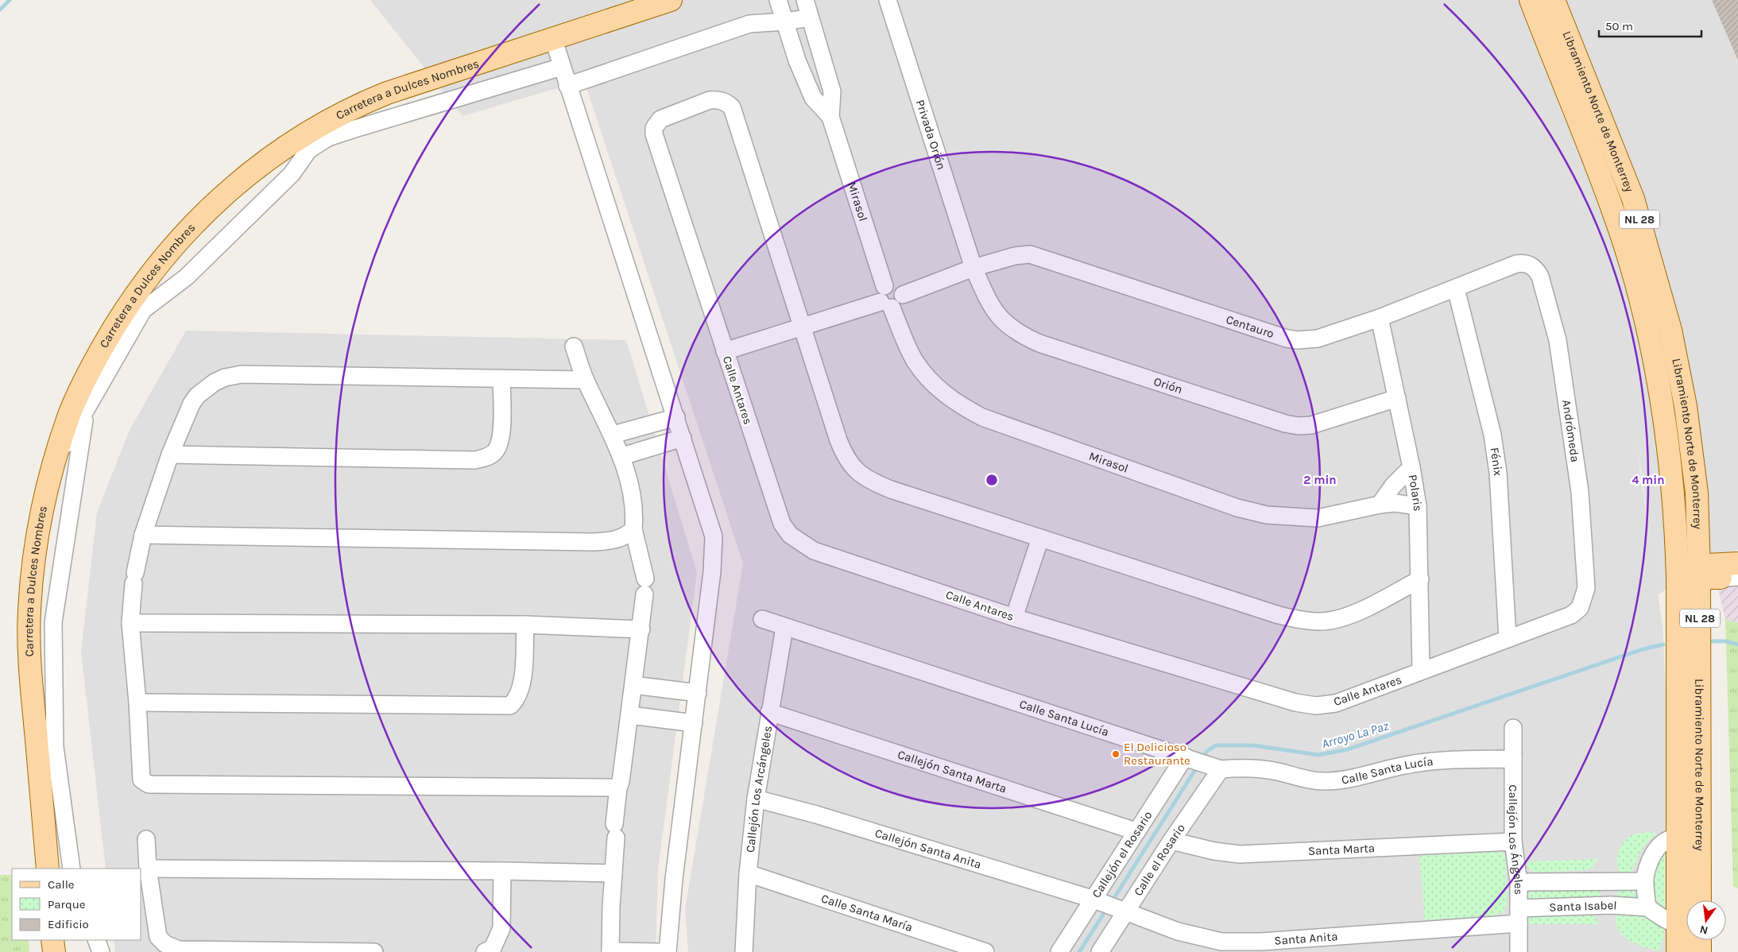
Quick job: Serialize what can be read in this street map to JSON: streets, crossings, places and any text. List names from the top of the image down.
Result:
{
  "streets": {
    "main road": ["Carretera a Dulces Nombres", "Libramiento Norte de Monterrey", "NL 28"],
    "street": [
      "Privada Orión",
      "Mirasol",
      "Centauro",
      "Orión",
      "Calle Antares",
      "Andrómeda",
      "Fénix",
      "Polaris",
      "Calle Santa Lucía",
      "Callejón Santa Marta",
      "Callejón Los Arcángeles",
      "Callejón Los Ángeles",
      "Callejón Santa Anita",
      "Santa Marta",
      "Callejón el Rosario",
      "Calle el Rosario",
      "Santa Isabel",
      "Calle Santa María",
      "Santa Anita"
    ]
  },
  "crossings": [
    ["Privada Orión", "Centauro"],
    ["Privada Orión", "Orión"],
    ["Mirasol", "Centauro"],
    ["Mirasol", "Polaris"],
    ["Centauro", "Orión"],
    ["Centauro", "Andrómeda"],
    ["Centauro", "Fénix"],
    ["Centauro", "Polaris"],
    ["Orión", "Polaris"],
    ["Calle Antares", "Andrómeda"],
    ["Calle Antares", "Fénix"],
    ["Calle Antares", "Polaris"],
    ["Calle Santa Lucía", "Callejón Los Arcángeles"],
    ["Calle Santa Lucía", "Callejón Los Ángeles"],
    ["Calle Santa Lucía", "Callejón el Rosario"],
    ["Calle Santa Lucía", "Calle el Rosario"],
    ["Callejón Santa Marta", "Callejón Los Arcángeles"],
    ["Callejón Santa Marta", "Callejón el Rosario"],
    ["Callejón Los Arcángeles", "Callejón Santa Anita"],
    ["Callejón Los Arcángeles", "Calle Santa María"],
    ["Callejón Los Ángeles", "Santa Marta"],
    ["Callejón Los Ángeles", "Santa Isabel"],
    ["Callejón Los Ángeles", "Santa Anita"],
    ["Callejón Santa Anita", "Callejón el Rosario"],
    ["Callejón Santa Anita", "Santa Anita"],
    ["Santa Marta", "Calle el Rosario"],
    ["Callejón el Rosario", "Santa Anita"],
    ["Calle el Rosario", "Santa Anita"],
    ["Santa Isabel", "Santa Anita"]
  ],
  "water": ["Arroyo La Paz"],
  "places": ["El Delicioso Restaurante"],
  "legend": ["Calle", "Parque", "Edificio"],
  "scale_bar": "50 m",
  "north": "bottom",
  "rings": ["2 min", "4 min"]
}
